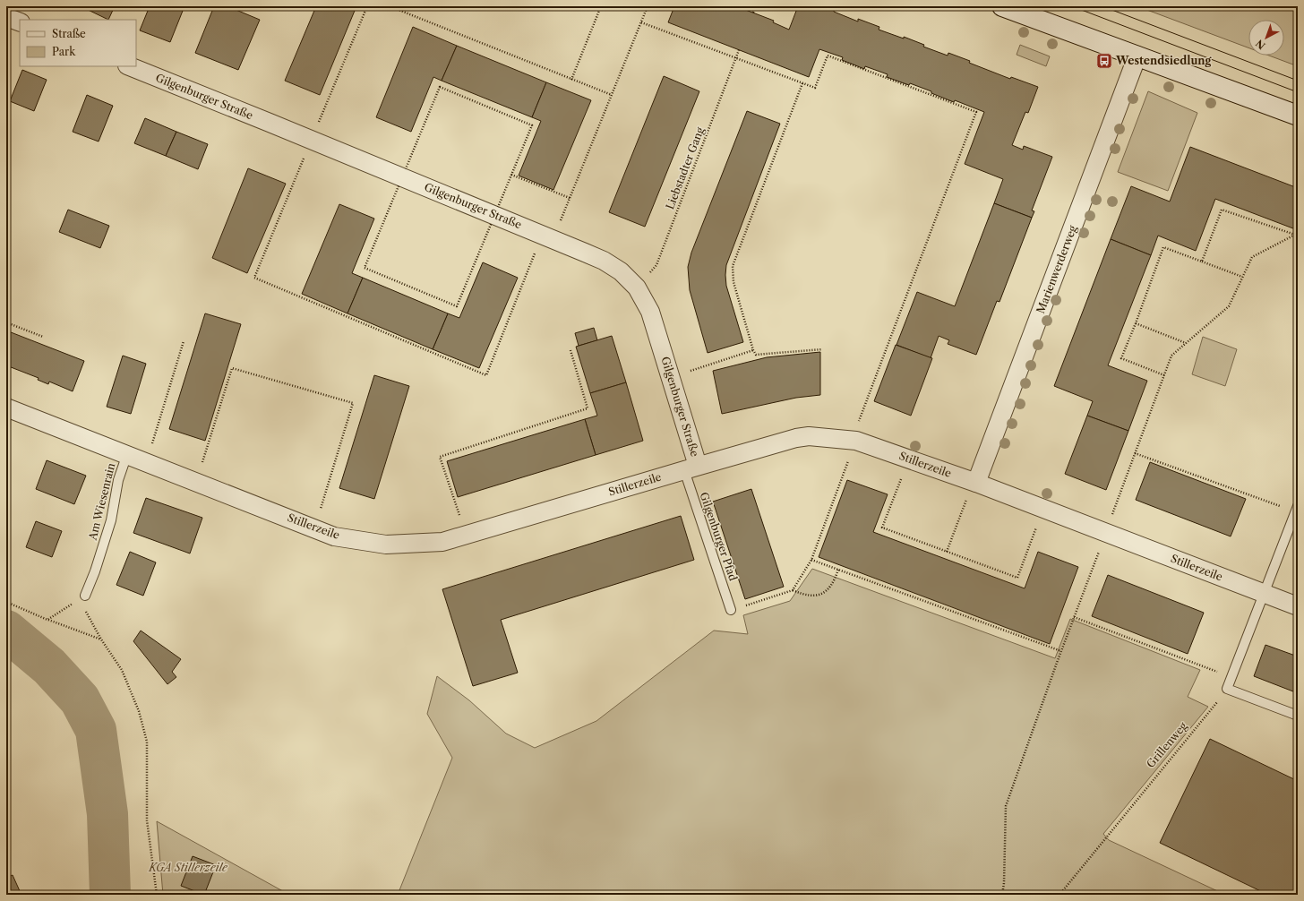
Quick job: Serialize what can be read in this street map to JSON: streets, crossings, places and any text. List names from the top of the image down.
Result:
{
  "streets": {
    "street": ["Gilgenburger Straße", "Marienwerderweg", "Stillerzeile"],
    "lane": ["Am Wiesenrain", "Gilgenburger Pfad"],
    "path": ["Liebstadter Gang", "Grillenweg"]
  },
  "crossings": [
    ["Gilgenburger Straße", "Liebstadter Gang"],
    ["Gilgenburger Straße", "Stillerzeile"],
    ["Gilgenburger Straße", "Gilgenburger Pfad"],
    ["Marienwerderweg", "Stillerzeile"],
    ["Stillerzeile", "Am Wiesenrain"],
    ["Stillerzeile", "Gilgenburger Pfad"]
  ],
  "parks": ["KGA Stillerzeile"],
  "places": {
    "bus stop": ["Westendsiedlung"]
  },
  "legend": ["Straße", "Park"],
  "north": "bottom left"
}
